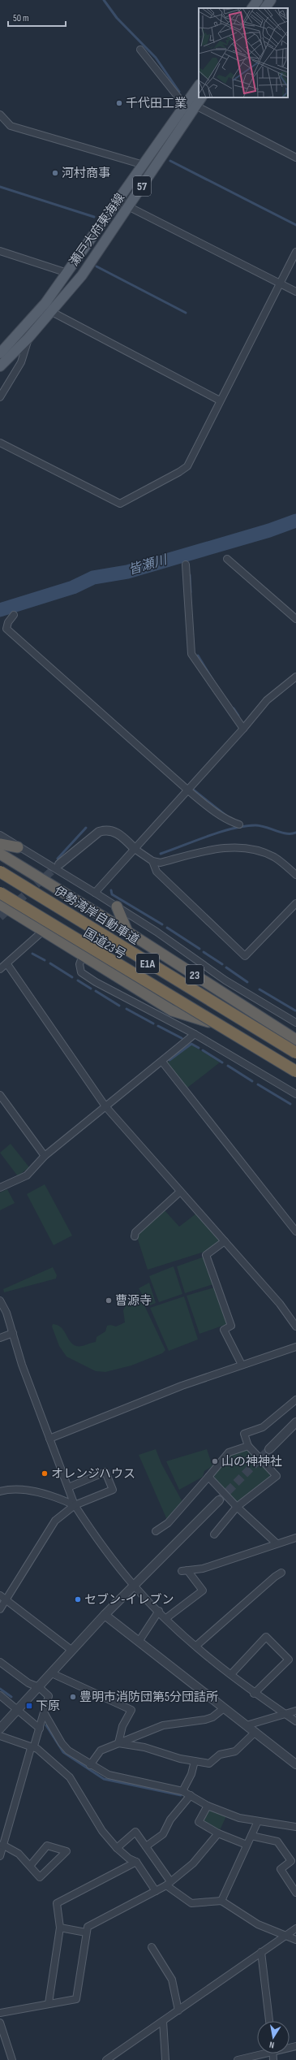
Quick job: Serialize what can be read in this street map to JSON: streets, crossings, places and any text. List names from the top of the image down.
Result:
{
  "streets": {
    "highway": [
      "伊勢湾岸自動車道",
      "国道23号",
      "E1A",
      "23"
    ],
    "main road": ["57", "瀬戸大府東海線"]
  },
  "crossings": [
    ["伊勢湾岸自動車道", "23"]
  ],
  "water": ["皆瀬川"],
  "places": {
    "other": [
      "千代田工業",
      "河村商事",
      "曹源寺",
      "山の神神社",
      "オレンジハウス",
      "セブン-イレブン",
      "豊明市消防団第5分団詰所"
    ],
    "transit": ["下原"]
  },
  "scale_bar": "50 m",
  "north": "bottom"
}
